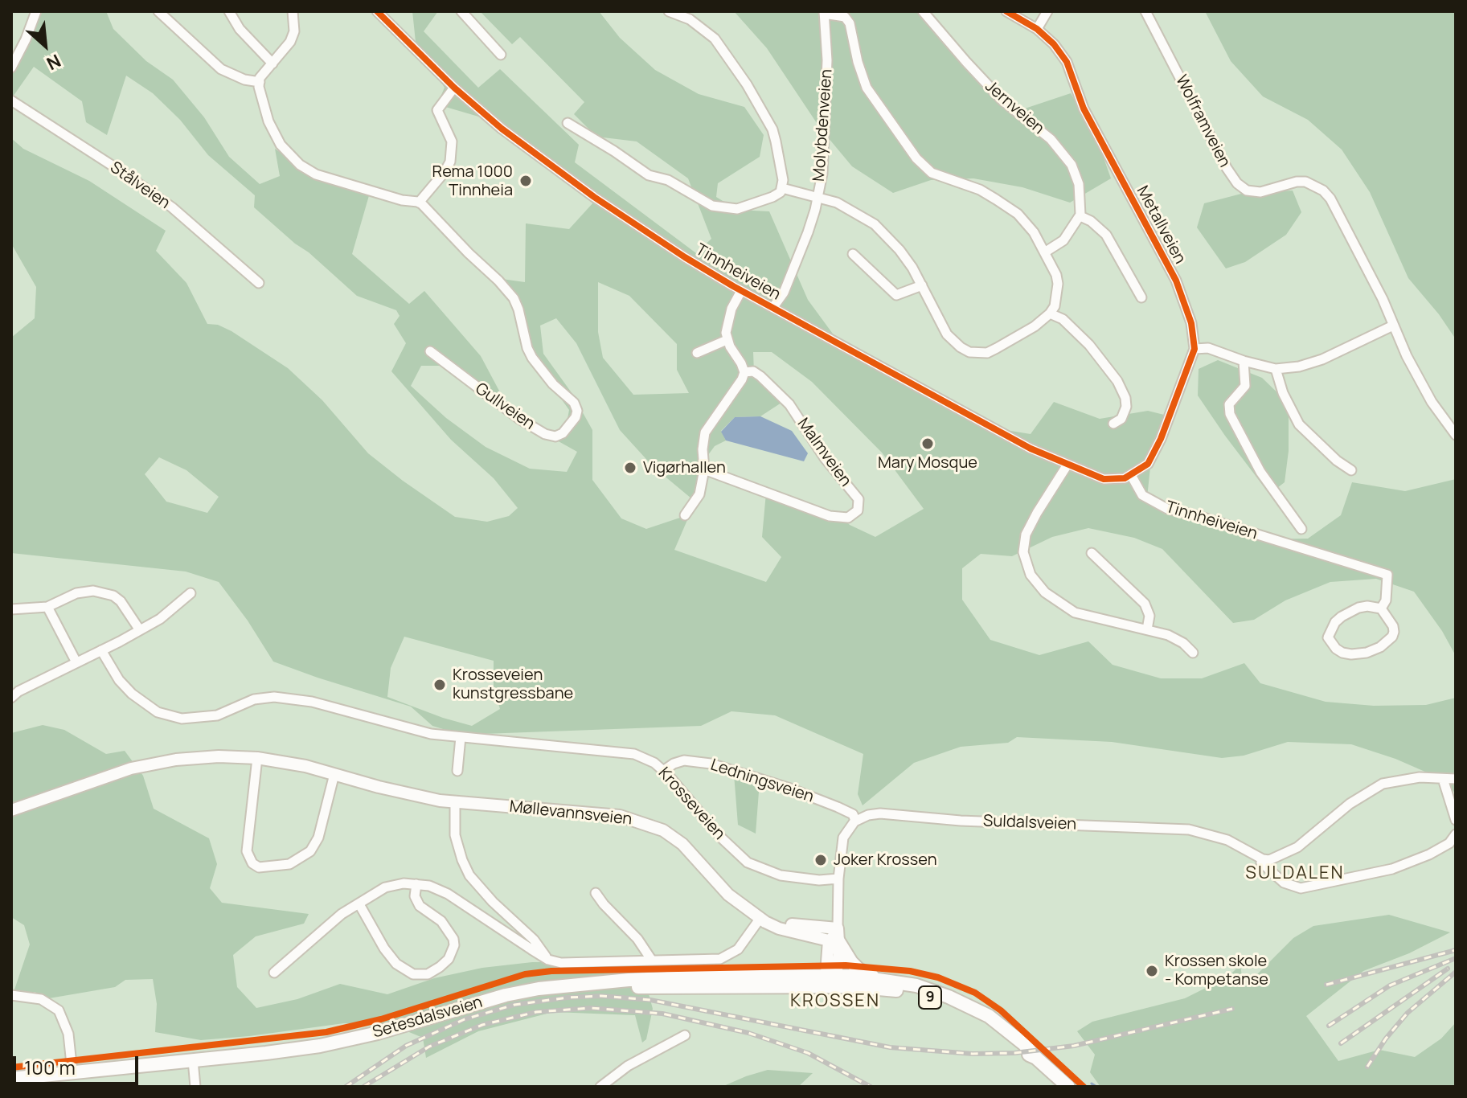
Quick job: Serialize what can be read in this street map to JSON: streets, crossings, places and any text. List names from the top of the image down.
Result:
{
  "streets": {
    "highway": ["9", "Setesdalsveien"],
    "main road": ["Møllevannsveien"],
    "street": [
      "Jernveien",
      "Wolframveien",
      "Molybdenveien",
      "Stålveien",
      "Metallveien",
      "Tinnheiveien",
      "Gullveien",
      "Malmveien",
      "Ledningsveien",
      "Krosseveien",
      "Suldalsveien"
    ]
  },
  "crossings": [
    ["Molybdenveien", "Tinnheiveien"],
    ["Metallveien", "Tinnheiveien"],
    ["Ledningsveien", "Krosseveien"],
    ["Ledningsveien", "Suldalsveien"],
    ["Møllevannsveien", "9"],
    ["9", "Setesdalsveien"]
  ],
  "districts": ["SULDALEN", "KROSSEN"],
  "places": [
    "Rema 1000 Tinnheia",
    "Mary Mosque",
    "Vigørhallen",
    "Krosseveien kunstgressbane",
    "Joker Krossen",
    "Krossen skole - Kompetanse"
  ],
  "scale_bar": "100 m",
  "north": "bottom right"
}
